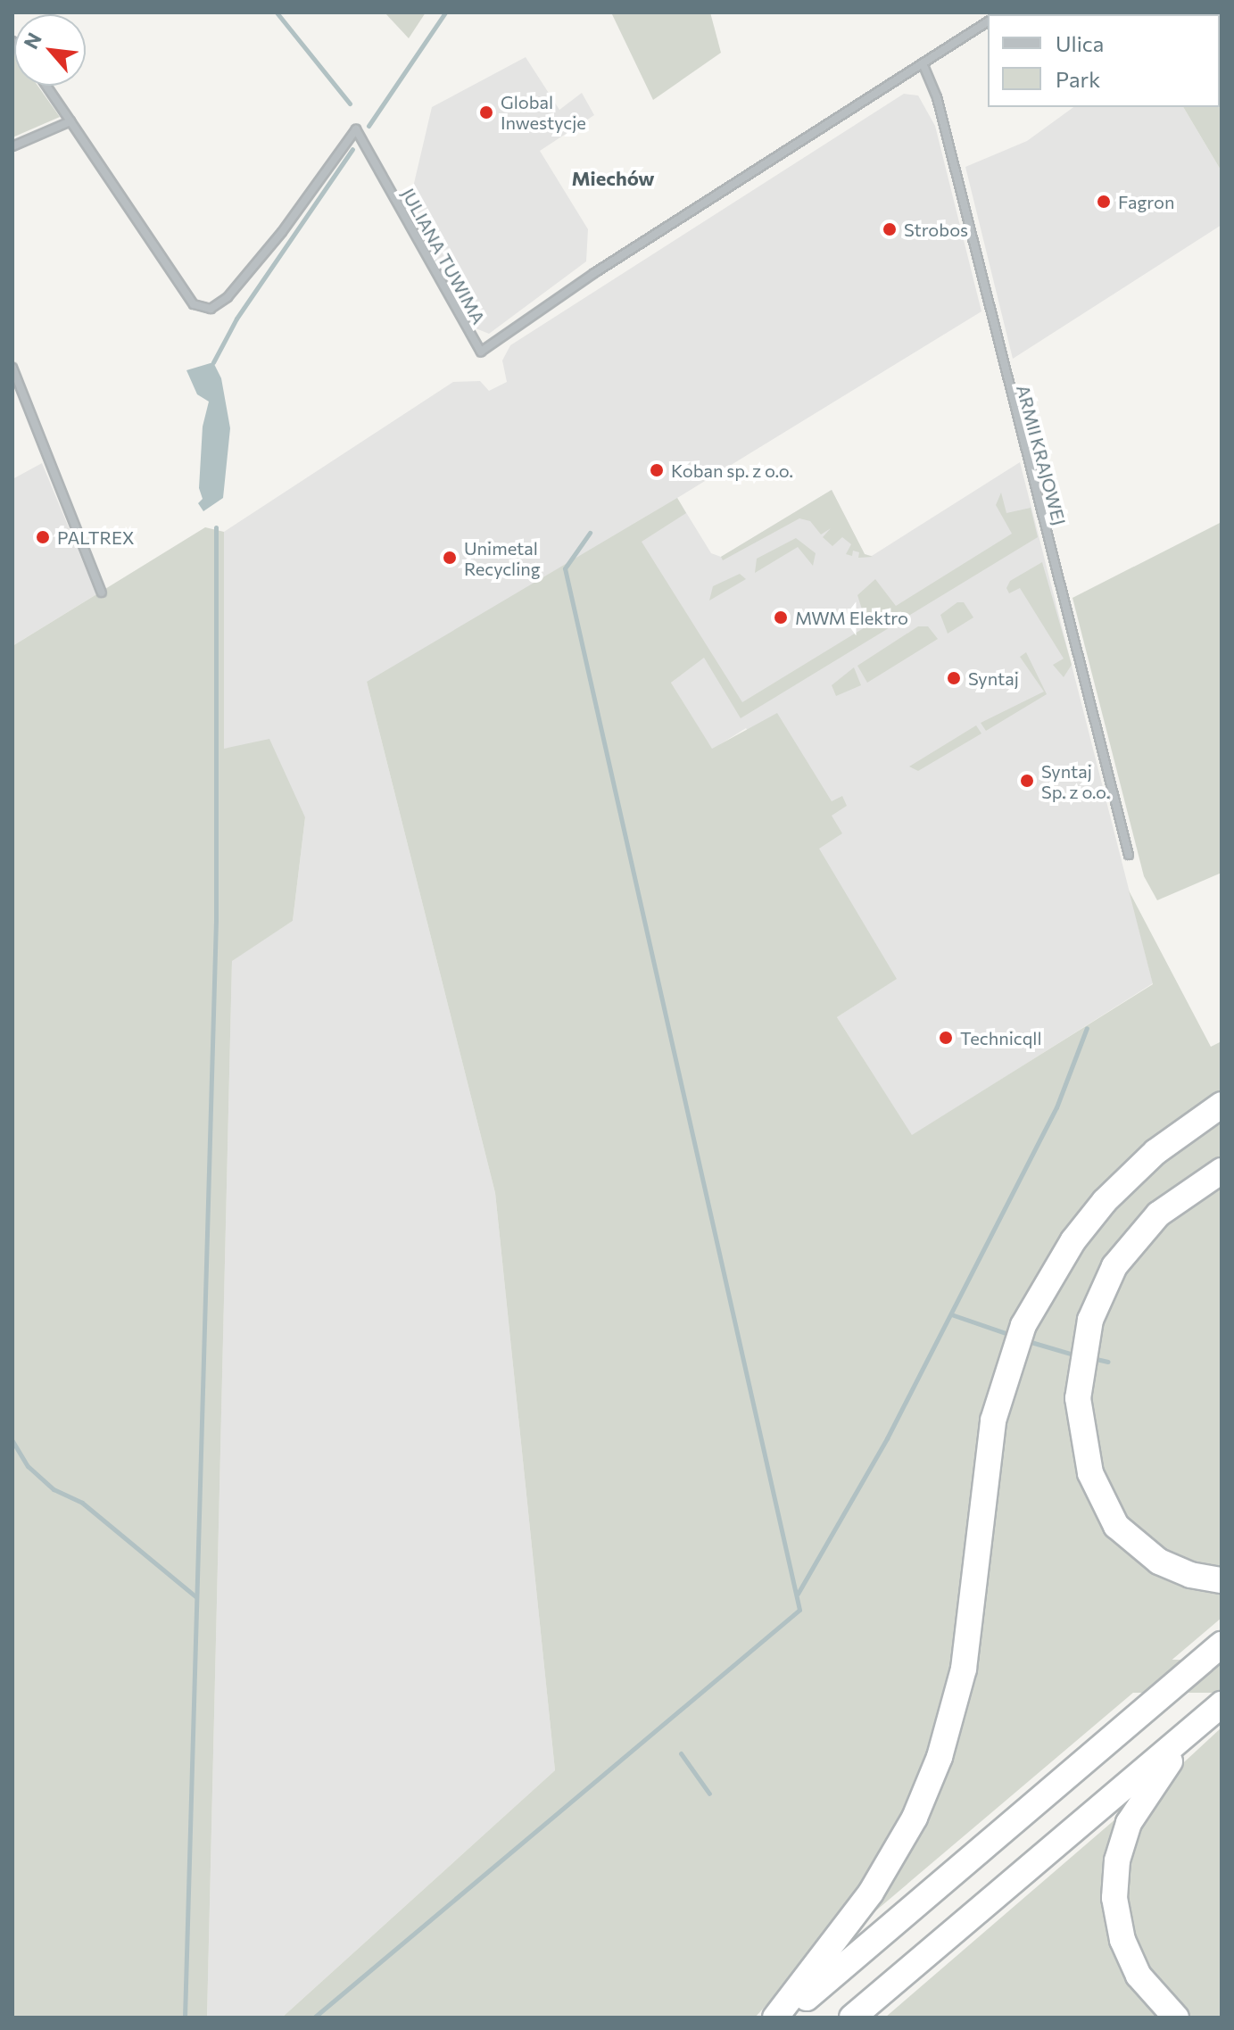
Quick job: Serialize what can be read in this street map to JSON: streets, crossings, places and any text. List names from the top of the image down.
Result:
{
  "streets": {
    "street": ["JULIANA TUWIMA", "ARMII KRAJOWEJ"]
  },
  "crossings": [
    ["JULIANA TUWIMA", "ARMII KRAJOWEJ"]
  ],
  "districts": ["Miechów"],
  "places": [
    "Global Inwestycje",
    "Fagron",
    "Strobos",
    "Koban sp. z o.o.",
    "PALTREX",
    "Unimetal Recycling",
    "MWM Elektro",
    "Syntaj",
    "Syntaj Sp. z o.o.",
    "Technicqll"
  ],
  "legend": ["Ulica", "Park"],
  "north": "top left"
}
